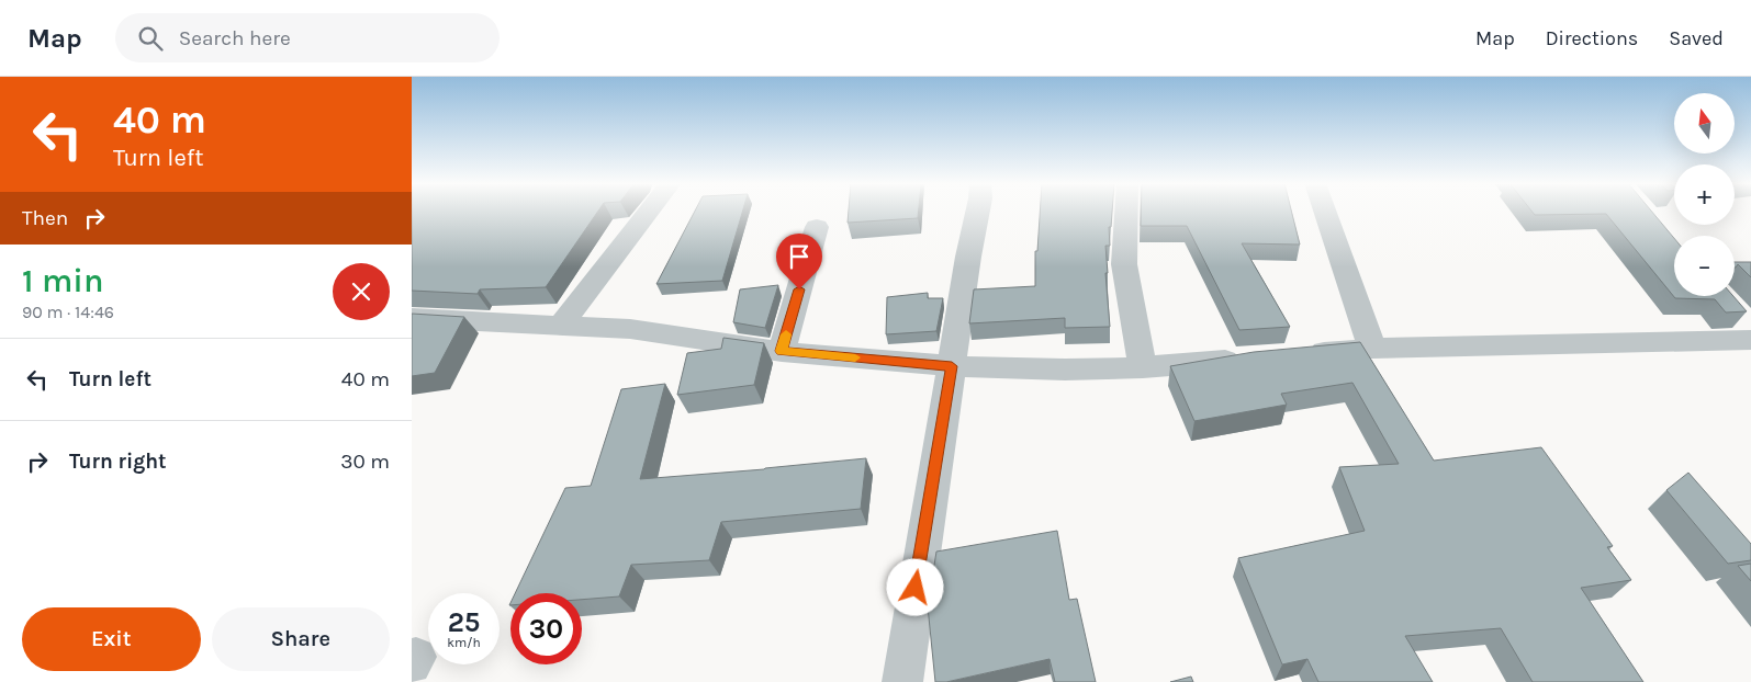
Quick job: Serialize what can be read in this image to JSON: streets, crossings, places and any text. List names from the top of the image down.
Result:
{
  "north": "top",
  "page": {
    "header": "Map",
    "search": "Search here",
    "nav": ["Map", "Directions", "Saved"],
    "turn": ["40 m", "Turn left"],
    "map_buttons": ["+", "−"],
    "then": "Then",
    "heading": ["1 min", "90 m · 14:46"],
    "list": [
      {
        "name": "Turn left",
        "value": "40 m"
      },
      {
        "name": "Turn right",
        "value": "30 m"
      }
    ],
    "speed": "25 km/h",
    "limit": "30",
    "buttons": ["Exit", "Share"]
  }
}
